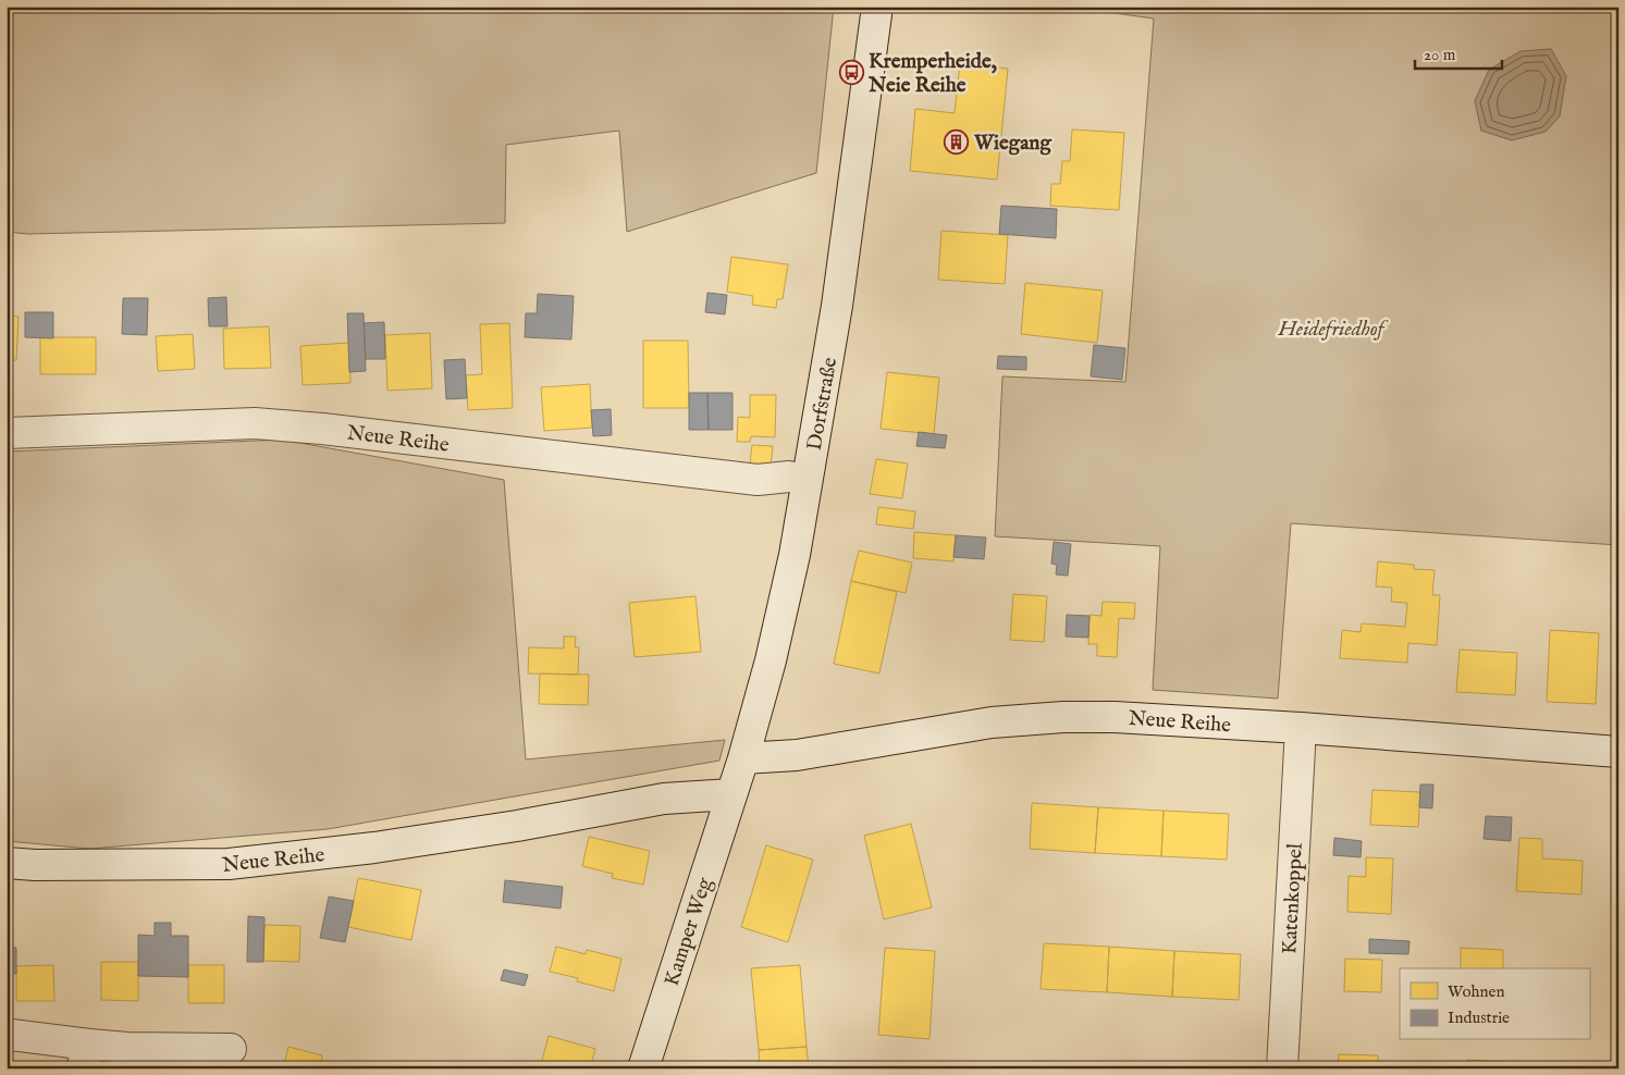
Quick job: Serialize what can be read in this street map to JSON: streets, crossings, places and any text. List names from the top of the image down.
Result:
{
  "streets": {
    "street": [
      "Dorfstraße",
      "Neue Reihe",
      "Katenkoppel",
      "Kamper Weg"
    ]
  },
  "crossings": [
    ["Dorfstraße", "Neue Reihe"],
    ["Dorfstraße", "Kamper Weg"],
    ["Neue Reihe", "Katenkoppel"],
    ["Neue Reihe", "Kamper Weg"]
  ],
  "parks": ["Heidefriedhof"],
  "places": {
    "bus stop": ["Kremperheide, Neie Reihe"],
    "building": ["Wiegang"]
  },
  "legend": ["Wohnen", "Industrie"],
  "scale_bar": "20 m"
}
